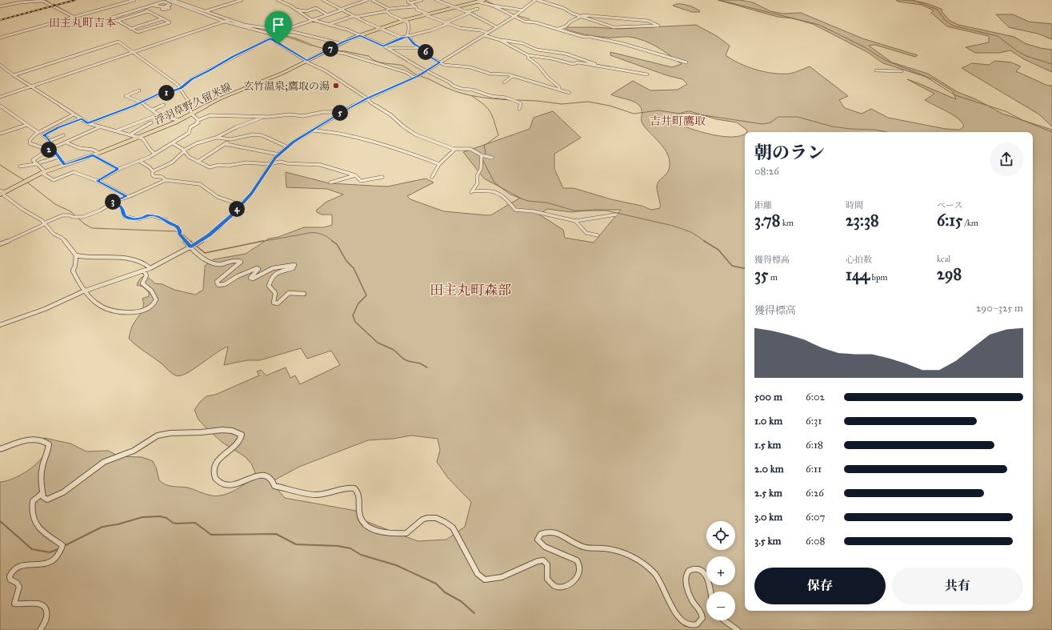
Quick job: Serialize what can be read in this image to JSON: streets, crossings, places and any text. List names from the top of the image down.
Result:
{
  "streets": {
    "main road": ["浮羽草野久留米線"]
  },
  "districts": ["田主丸町吉本", "吉井町鷹取", "田主丸町森部"],
  "places": ["玄竹温泉;鷹取の湯"],
  "page": {
    "pins": [
      "7",
      "6",
      "1",
      "5",
      "2",
      "3",
      "4"
    ],
    "heading": ["朝のラン", "08:26"],
    "stats": [
      ["距離", "3.78 km"],
      ["時間", "23:38"],
      ["ペース", "6:15 /km"],
      ["獲得標高", "35 m"],
      ["心拍数", "144 bpm"],
      ["kcal", "298"]
    ],
    "chart": ["獲得標高", "290–325 m"],
    "list": [
      {
        "name": "500 m",
        "note": "6:02"
      },
      {
        "name": "1.0 km",
        "note": "6:31"
      },
      {
        "name": "1.5 km",
        "note": "6:18"
      },
      {
        "name": "2.0 km",
        "note": "6:11"
      },
      {
        "name": "2.5 km",
        "note": "6:26"
      },
      {
        "name": "3.0 km",
        "note": "6:07"
      },
      {
        "name": "3.5 km",
        "note": "6:08"
      }
    ],
    "map_buttons": ["+", "−"],
    "buttons": ["保存", "共有"]
  }
}
